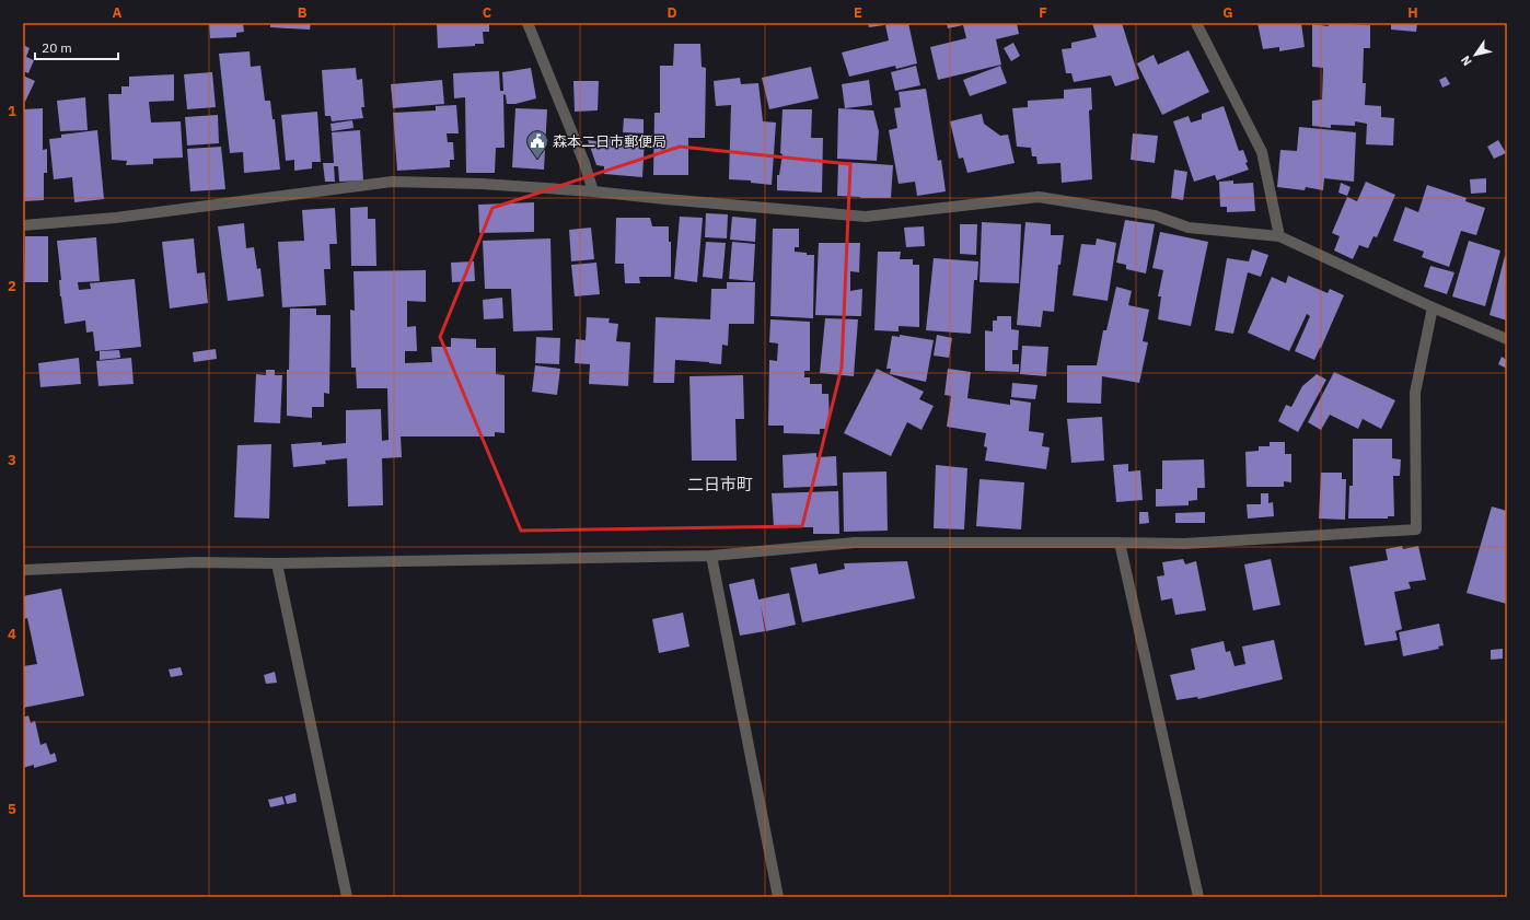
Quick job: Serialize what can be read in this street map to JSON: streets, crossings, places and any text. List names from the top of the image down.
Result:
{
  "districts": ["二日市町"],
  "places": {
    "public building": ["森本二日市郵便局"]
  },
  "scale_bar": "20 m",
  "north": "bottom left",
  "grid": {
    "columns": [
      "A",
      "B",
      "C",
      "D",
      "E",
      "F",
      "G",
      "H"
    ],
    "rows": [
      "1",
      "2",
      "3",
      "4",
      "5"
    ]
  }
}
